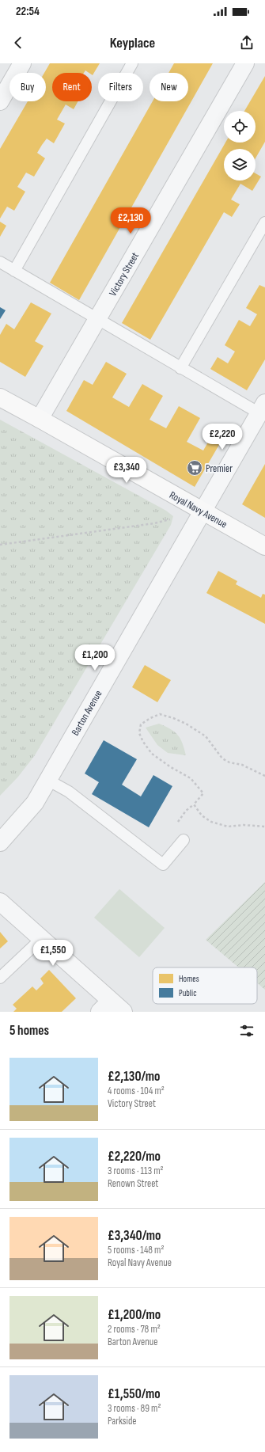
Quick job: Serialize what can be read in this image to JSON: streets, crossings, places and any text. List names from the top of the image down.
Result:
{
  "streets": {
    "street": ["Victory Street", "Royal Navy Avenue", "Barton Avenue"]
  },
  "crossings": [
    ["Victory Street", "Royal Navy Avenue"],
    ["Royal Navy Avenue", "Barton Avenue"]
  ],
  "places": {
    "supermarket": ["Premier"]
  },
  "legend": ["Homes", "Public"],
  "page": {
    "status": "22:54",
    "header": "Keyplace",
    "chip": [
      "Buy",
      "Rent",
      "Filters",
      "New"
    ],
    "price": [
      "£2,130",
      "£2,220",
      "£3,340",
      "£1,200",
      "£1,550"
    ],
    "heading": "5 homes",
    "list": [
      {
        "name": "£2,130/mo",
        "note": "4 rooms · 104 m² · Victory Street"
      },
      {
        "name": "£2,220/mo",
        "note": "3 rooms · 113 m² · Renown Street"
      },
      {
        "name": "£3,340/mo",
        "note": "5 rooms · 148 m² · Royal Navy Avenue"
      },
      {
        "name": "£1,200/mo",
        "note": "2 rooms · 78 m² · Barton Avenue"
      },
      {
        "name": "£1,550/mo",
        "note": "3 rooms · 89 m² · Parkside"
      }
    ]
  }
}
